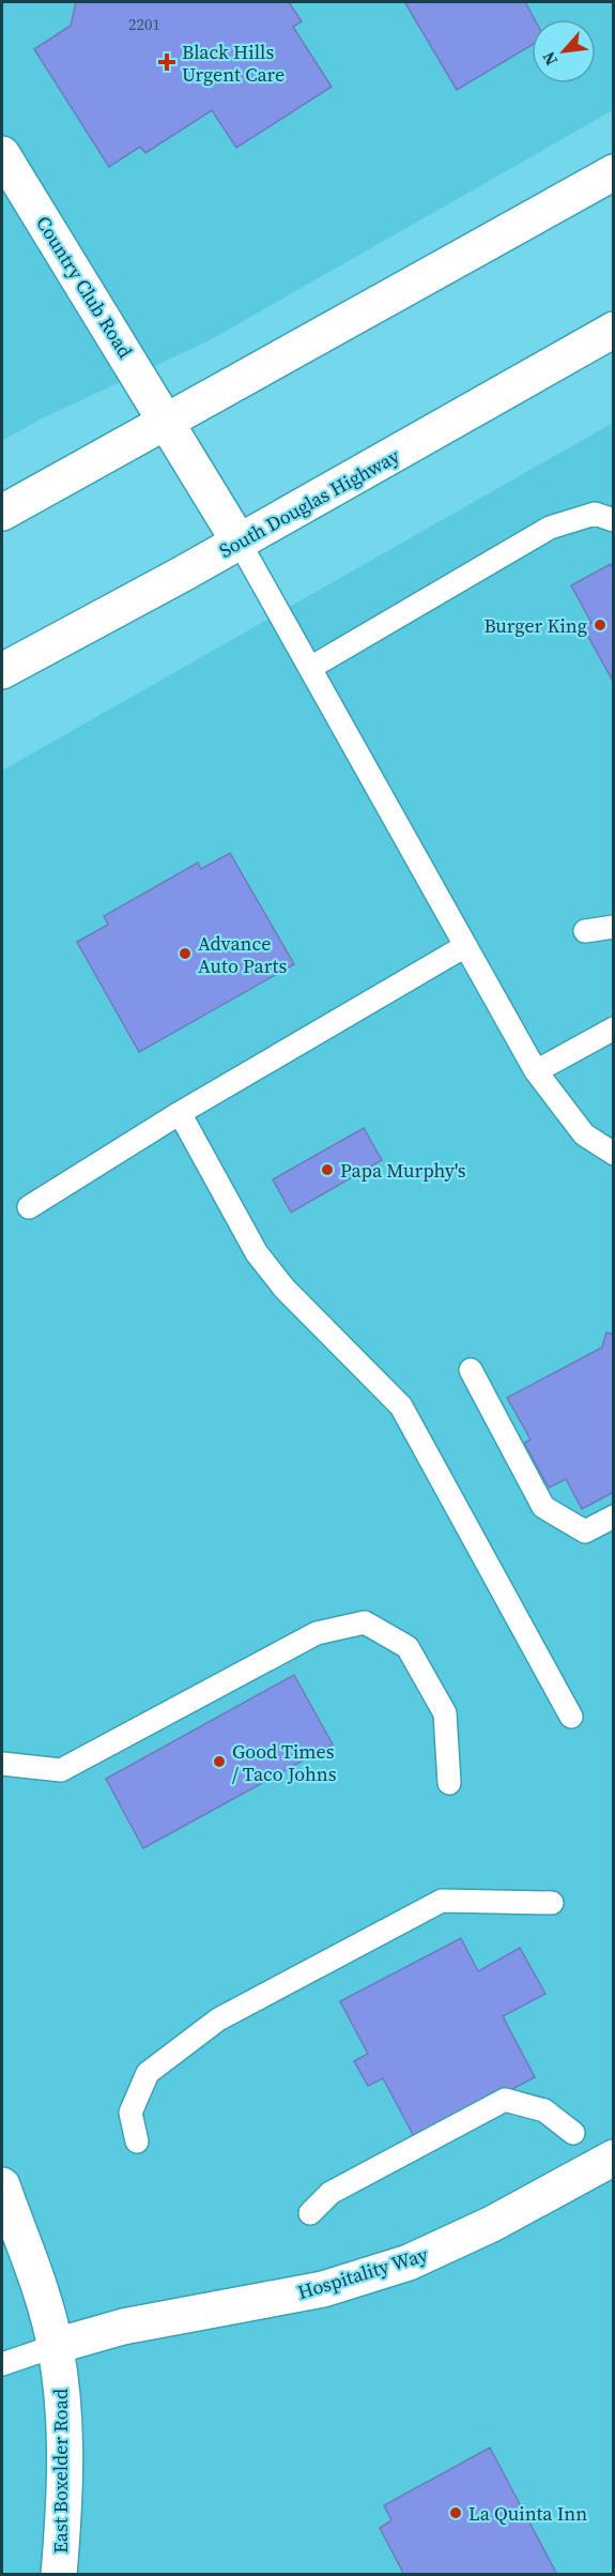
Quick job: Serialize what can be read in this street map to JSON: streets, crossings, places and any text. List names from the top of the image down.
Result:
{
  "streets": {
    "main road": [
      "Country Club Road",
      "South Douglas Highway",
      "Hospitality Way",
      "East Boxelder Road"
    ]
  },
  "crossings": [
    ["Country Club Road", "South Douglas Highway"],
    ["Hospitality Way", "East Boxelder Road"]
  ],
  "places": {
    "health": ["Black Hills Urgent Care"],
    "other": [
      "Burger King",
      "Advance Auto Parts",
      "Papa Murphy's",
      "Good Times / Taco Johns",
      "La Quinta Inn"
    ]
  },
  "house_numbers": ["2201"],
  "north": "bottom left"
}
